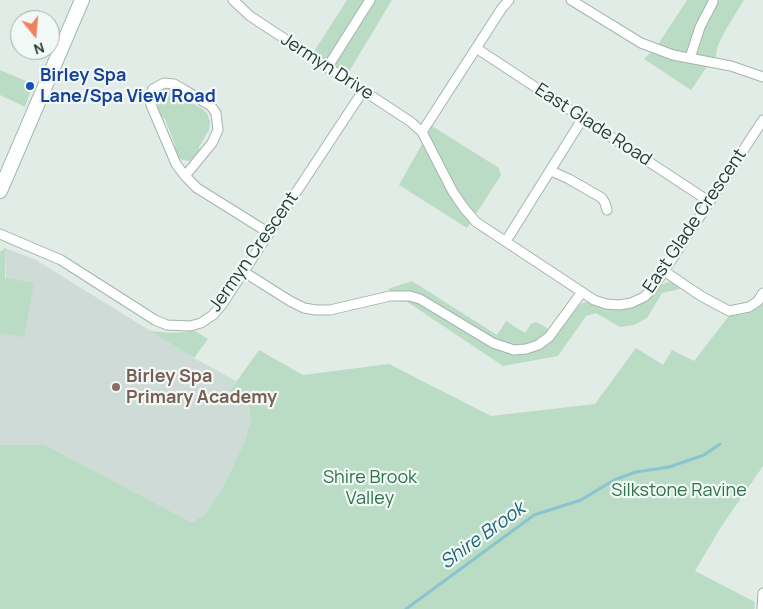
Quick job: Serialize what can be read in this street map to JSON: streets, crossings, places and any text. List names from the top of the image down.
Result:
{
  "streets": {
    "street": [
      "Jermyn Drive",
      "East Glade Road",
      "East Glade Crescent",
      "Jermyn Crescent"
    ]
  },
  "crossings": [
    ["Jermyn Drive", "East Glade Crescent"],
    ["Jermyn Drive", "Jermyn Crescent"],
    ["East Glade Road", "East Glade Crescent"]
  ],
  "water": ["Shire Brook"],
  "parks": ["Shire Brook Valley", "Silkstone Ravine"],
  "places": ["Birley Spa Lane/Spa View Road", "Birley Spa Primary Academy"],
  "north": "bottom"
}
